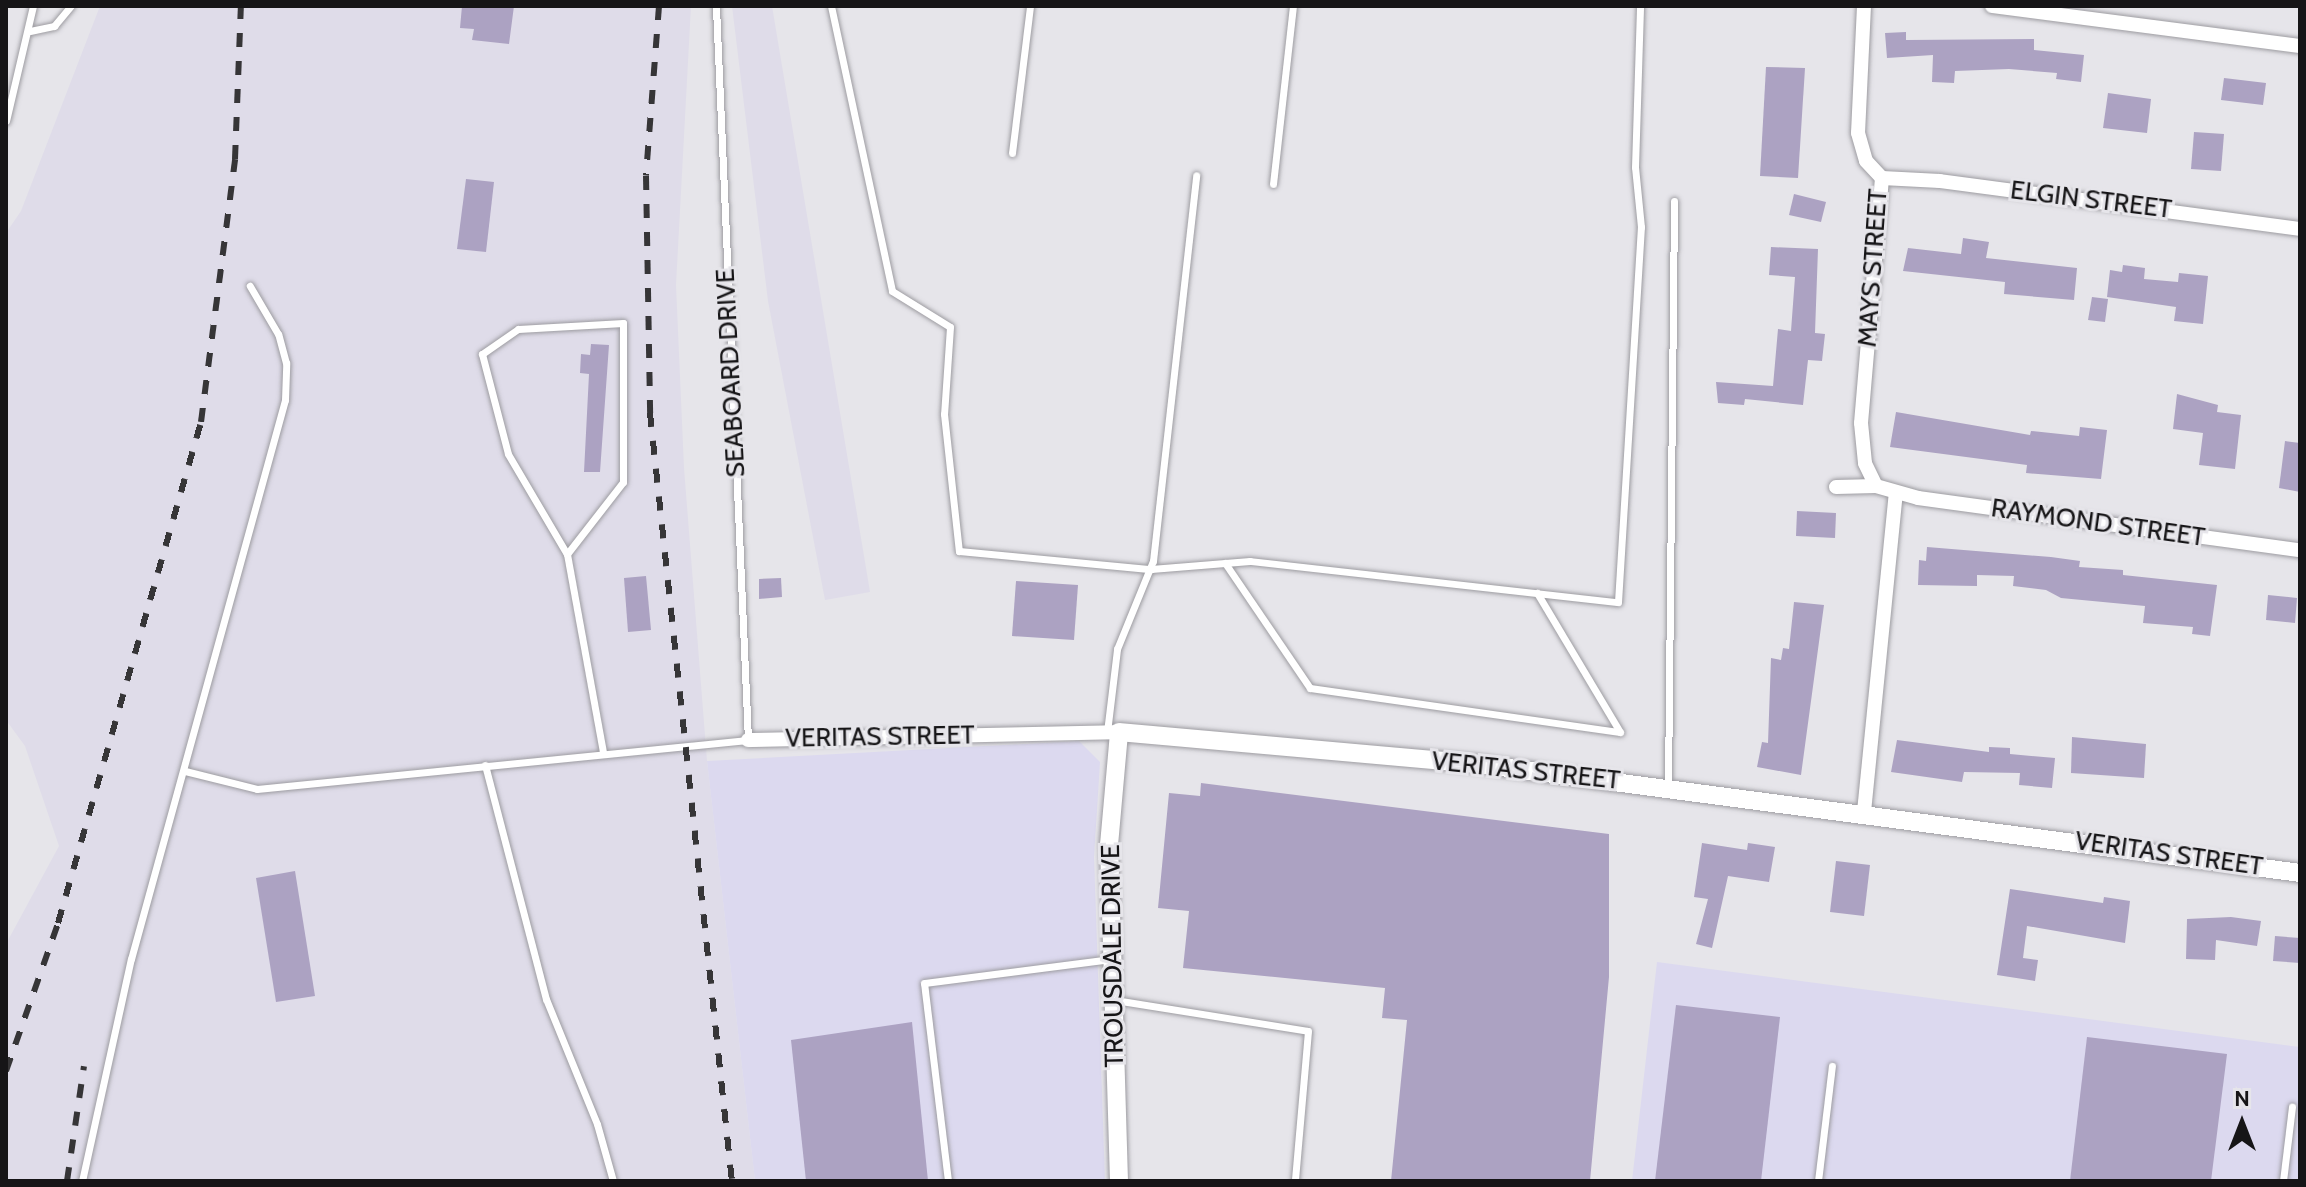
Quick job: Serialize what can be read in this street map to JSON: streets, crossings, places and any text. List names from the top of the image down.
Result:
{
  "streets": {
    "street": [
      "ELGIN STREET",
      "MAYS STREET",
      "RAYMOND STREET",
      "VERITAS STREET",
      "TROUSDALE DRIVE"
    ],
    "lane": ["SEABOARD DRIVE"]
  },
  "crossings": [
    ["ELGIN STREET", "MAYS STREET"],
    ["MAYS STREET", "RAYMOND STREET"],
    ["SEABOARD DRIVE", "VERITAS STREET"],
    ["VERITAS STREET", "TROUSDALE DRIVE"]
  ],
  "north": "top"
}
